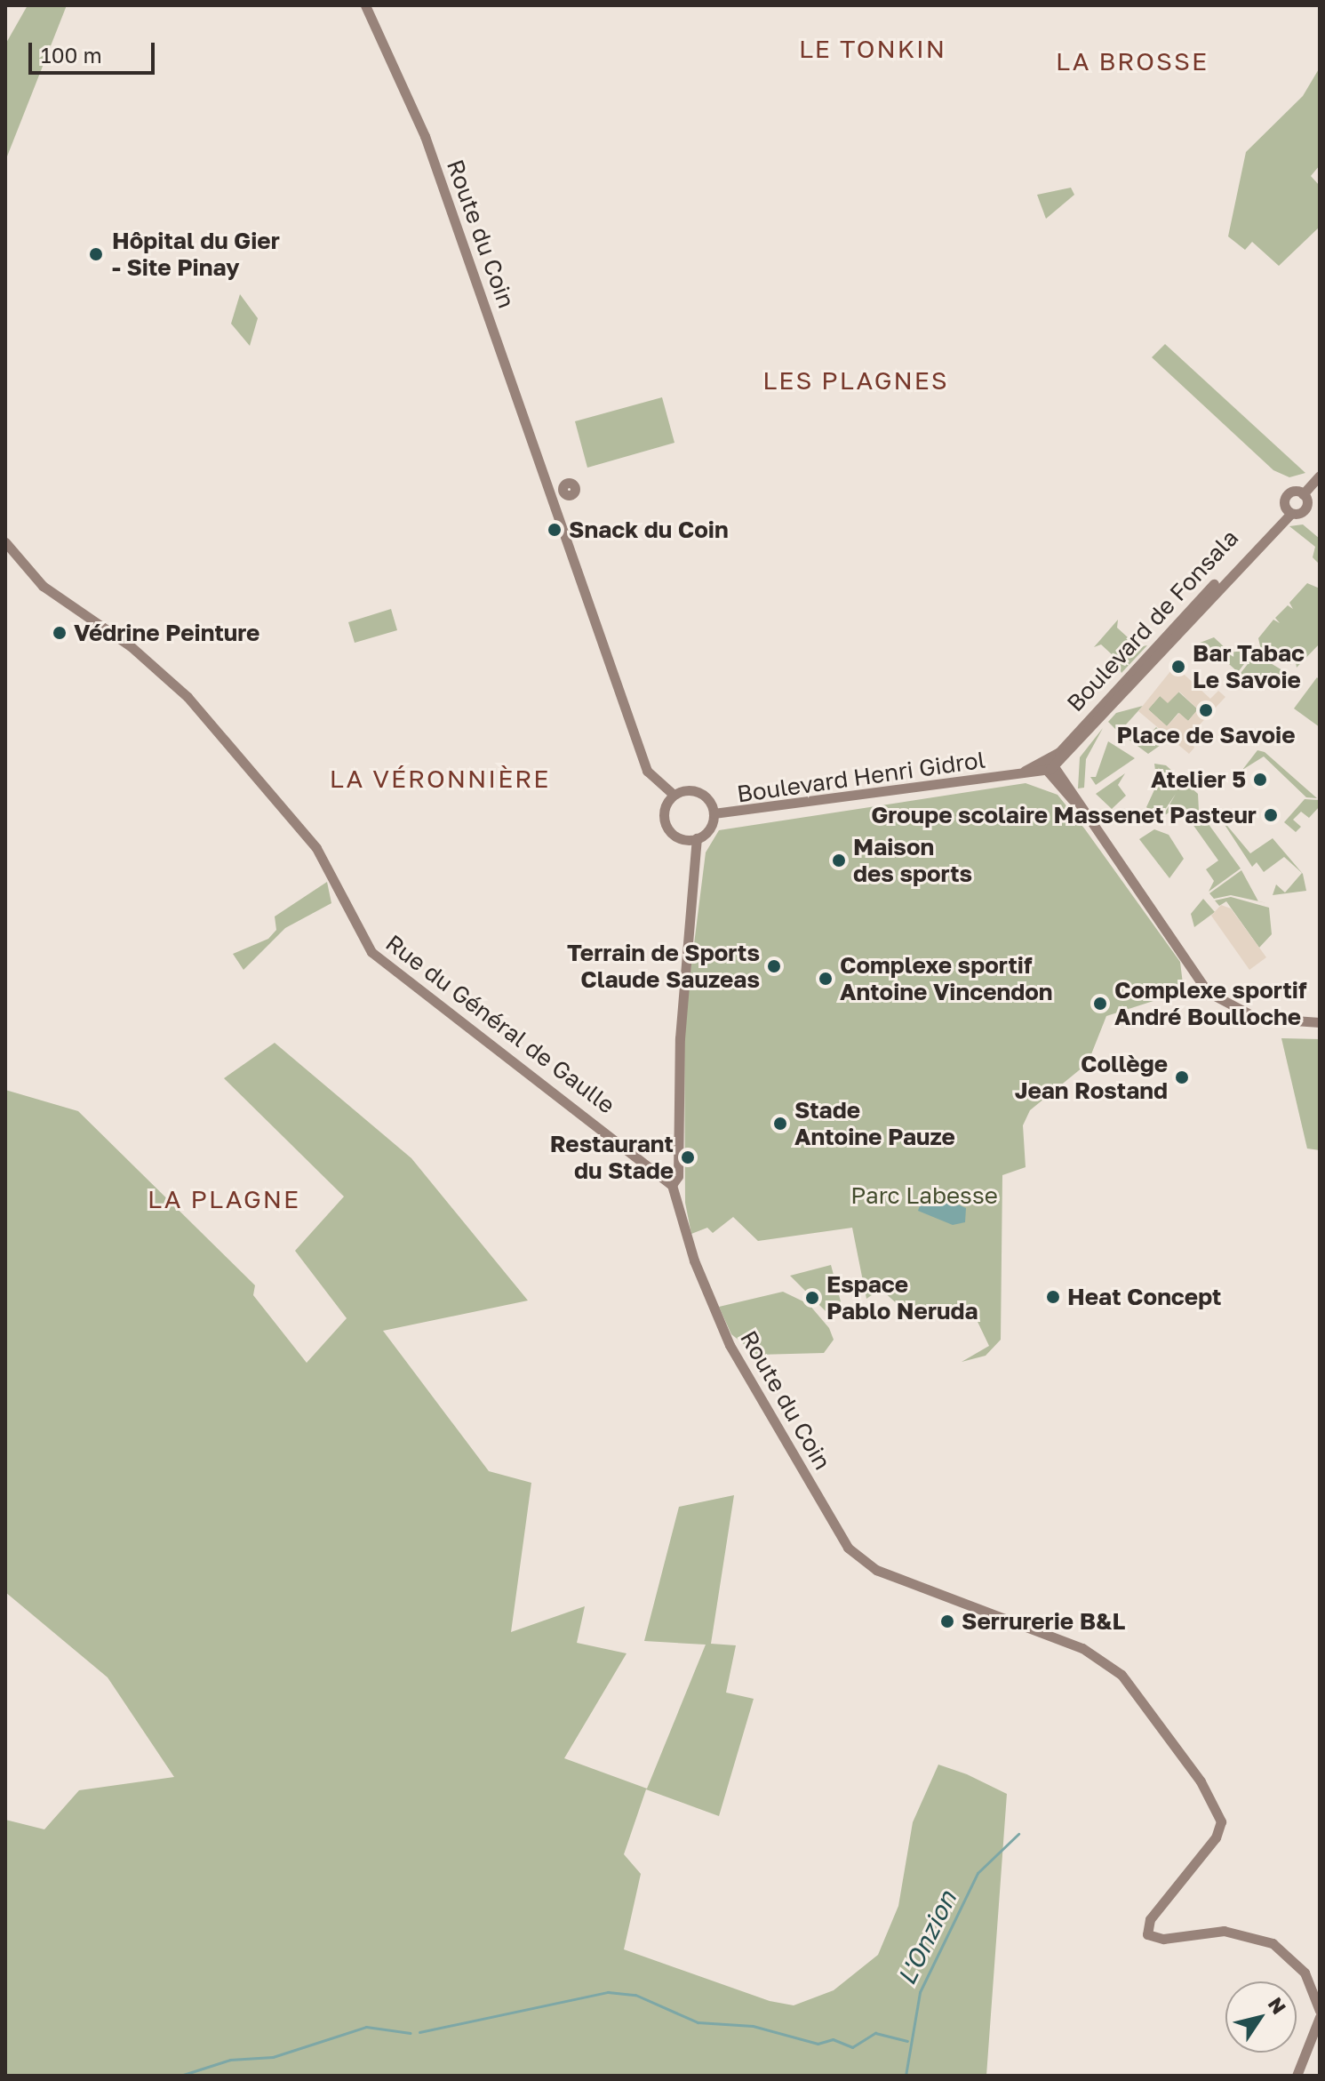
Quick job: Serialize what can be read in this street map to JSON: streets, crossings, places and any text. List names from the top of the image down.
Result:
{
  "streets": {
    "main road": [
      "Route du Coin",
      "Boulevard de Fonsala",
      "Boulevard Henri Gidrol",
      "Rue du Général de Gaulle"
    ]
  },
  "crossings": [
    ["Route du Coin", "Boulevard Henri Gidrol"],
    ["Route du Coin", "Rue du Général de Gaulle"],
    ["Boulevard de Fonsala", "Boulevard Henri Gidrol"]
  ],
  "districts": [
    "LE TONKIN",
    "LA BROSSE",
    "LES PLAGNES",
    "LA VÉRONNIÈRE",
    "LA PLAGNE"
  ],
  "water": ["L'Onzion"],
  "parks": ["Parc Labesse"],
  "places": [
    "Hôpital du Gier - Site Pinay",
    "Snack du Coin",
    "Védrine Peinture",
    "Bar Tabac Le Savoie",
    "Place de Savoie",
    "Atelier 5",
    "Groupe scolaire Massenet Pasteur",
    "Maison des sports",
    "Terrain de Sports Claude Sauzeas",
    "Complexe sportif Antoine Vincendon",
    "Complexe sportif André Boulloche",
    "Collège Jean Rostand",
    "Stade Antoine Pauze",
    "Restaurant du Stade",
    "Heat Concept",
    "Espace Pablo Neruda",
    "Serrurerie B&L"
  ],
  "scale_bar": "100 m",
  "north": "top right"
}
